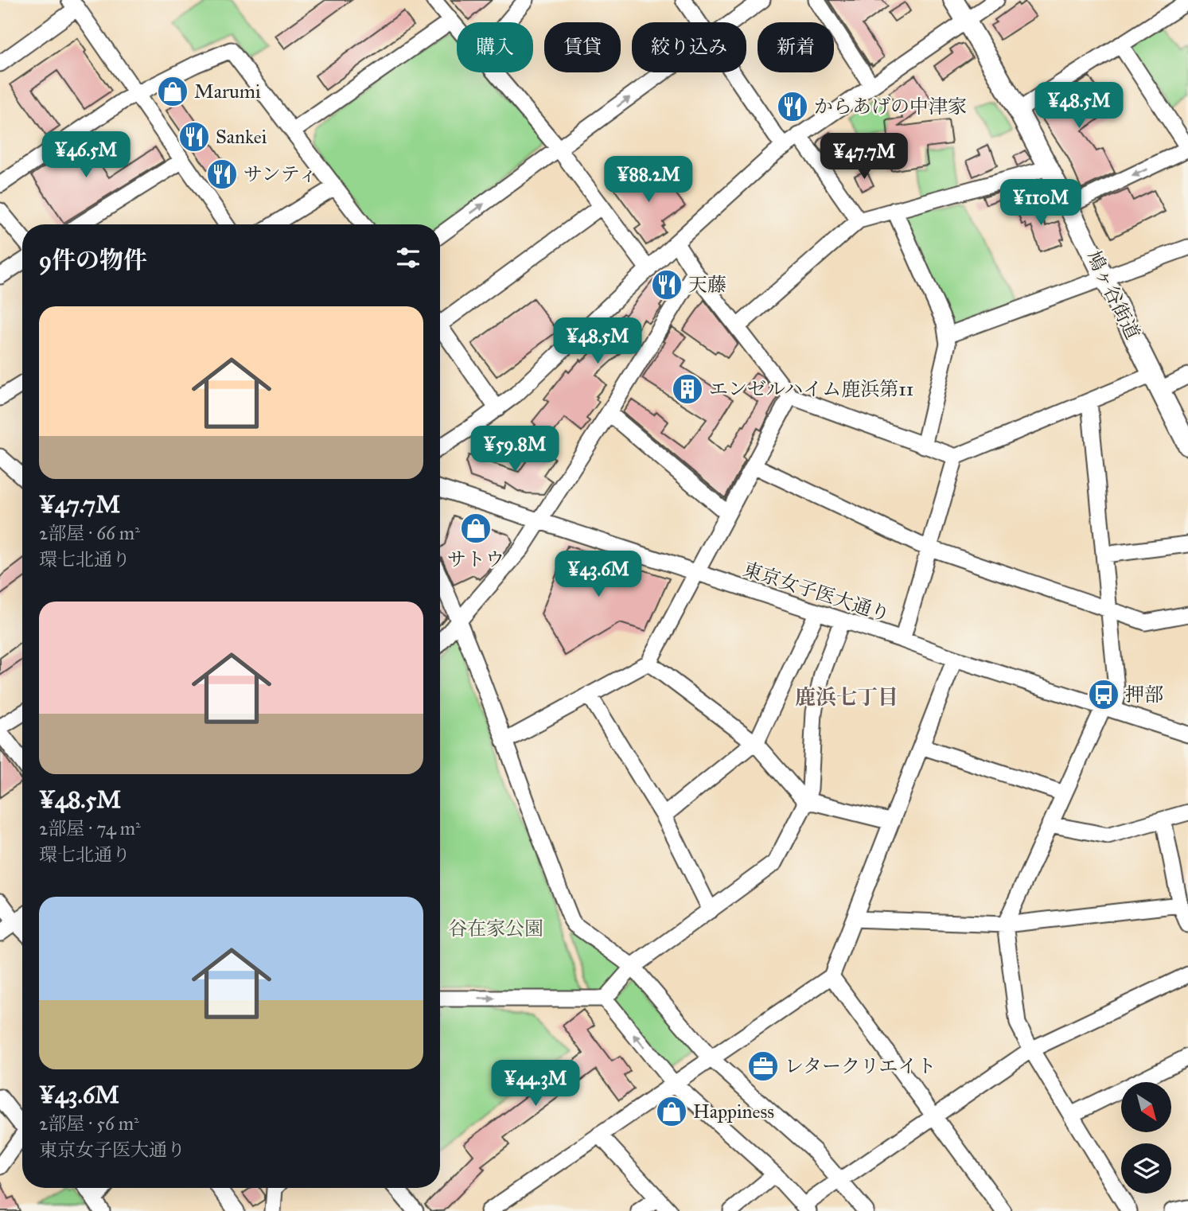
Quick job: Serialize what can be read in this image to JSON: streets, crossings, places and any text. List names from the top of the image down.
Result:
{
  "streets": {
    "main road": ["鳩ヶ谷街道"],
    "street": ["東京女子医大通り"]
  },
  "districts": ["鹿浜七丁目"],
  "parks": ["谷在家公園"],
  "places": {
    "shop": ["Marumi", "サトウ", "Happiness"],
    "restaurant": [
      "からあげの中津家",
      "Sankei",
      "サンティ",
      "天藤"
    ],
    "building": ["エンゼルハイム鹿浜第11"],
    "bus stop": ["押部"],
    "office": ["レタークリエイト"]
  },
  "north": "bottom right",
  "page": {
    "chip": [
      "購入",
      "賃貸",
      "絞り込み",
      "新着"
    ],
    "price": [
      "¥48.5M",
      "¥46.5M",
      "¥47.7M",
      "¥88.2M",
      "¥110M",
      "¥48.5M",
      "¥59.8M",
      "¥43.6M",
      "¥44.3M"
    ],
    "heading": "9件の物件",
    "list": [
      {
        "name": "¥47.7M",
        "note": "2部屋 · 66 m² · 環七北通り"
      },
      {
        "name": "¥48.5M",
        "note": "2部屋 · 74 m² · 環七北通り"
      },
      {
        "name": "¥43.6M",
        "note": "2部屋 · 56 m² · 東京女子医大通り"
      }
    ]
  }
}
